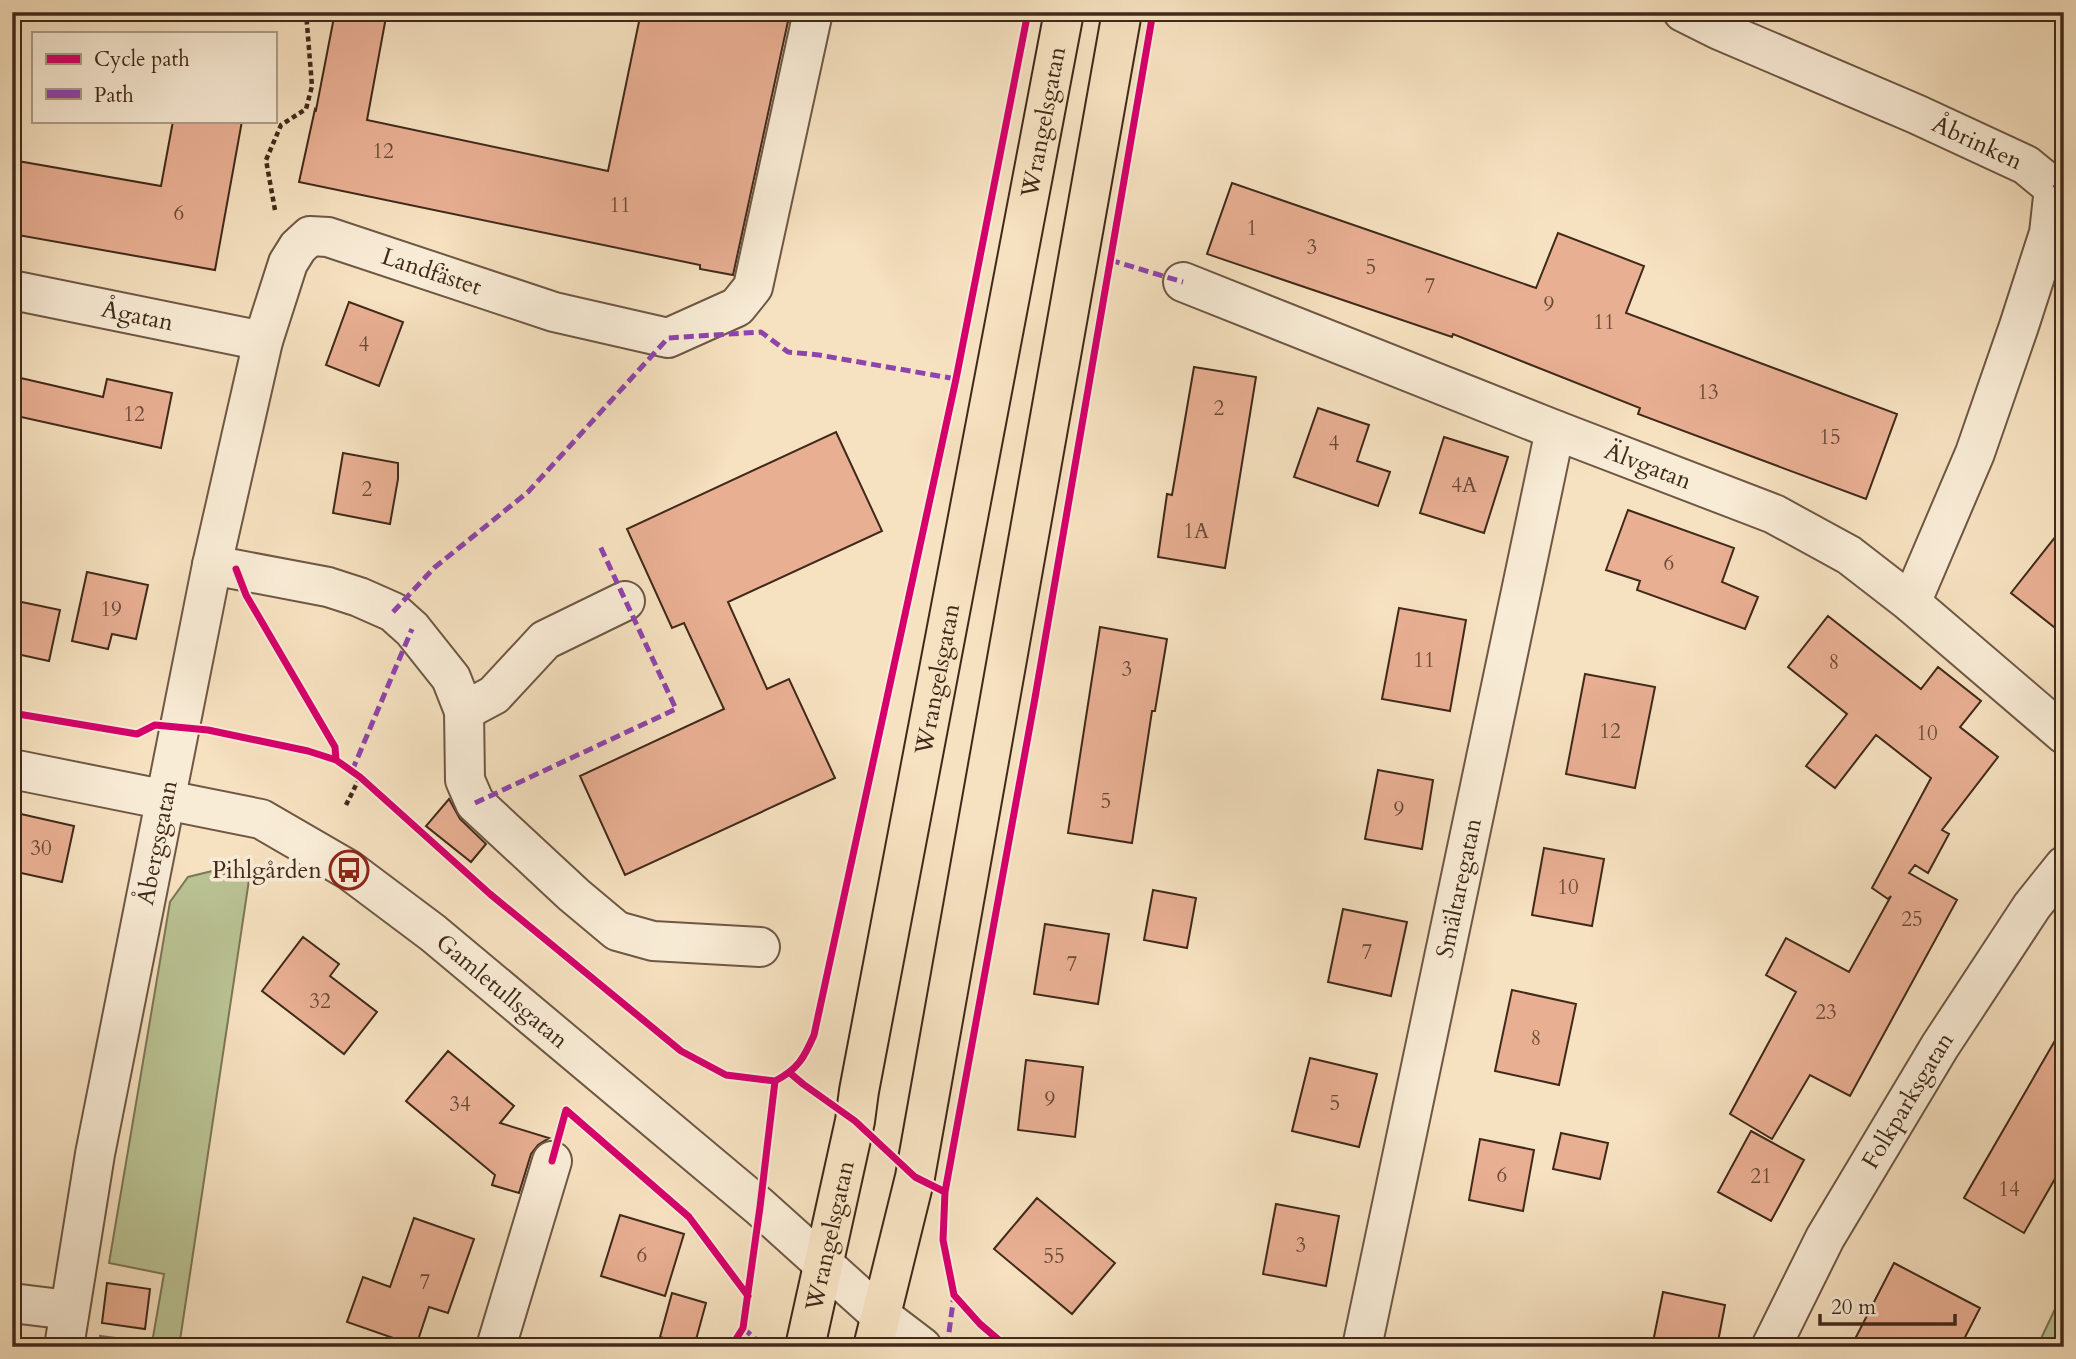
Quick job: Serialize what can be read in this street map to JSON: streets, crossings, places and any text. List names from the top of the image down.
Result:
{
  "streets": {
    "main road": ["Wrangelsgatan"],
    "street": [
      "Åbrinken",
      "Landfästet",
      "Ågatan",
      "Älvgatan",
      "Åbergsgatan",
      "Smältaregatan",
      "Gamletullsgatan",
      "Folkparksgatan"
    ]
  },
  "crossings": [
    ["Wrangelsgatan", "Gamletullsgatan"],
    ["Åbrinken", "Älvgatan"],
    ["Ågatan", "Åbergsgatan"],
    ["Älvgatan", "Smältaregatan"],
    ["Åbergsgatan", "Gamletullsgatan"]
  ],
  "places": {
    "bus stop": ["Pihlgården"]
  },
  "house_numbers": [
    "12",
    "11",
    "6",
    "1",
    "3",
    "5",
    "7",
    "9",
    "11",
    "4",
    "13",
    "2",
    "12",
    "15",
    "4",
    "4A",
    "2",
    "1A",
    "6",
    "19",
    "11",
    "8",
    "3",
    "12",
    "10",
    "5",
    "9",
    "30",
    "10",
    "25",
    "7",
    "7",
    "32",
    "23",
    "8",
    "9",
    "5",
    "34",
    "6",
    "21",
    "14",
    "3",
    "6",
    "55",
    "7"
  ],
  "legend": ["Cycle path", "Path"],
  "scale_bar": "20 m"
}
